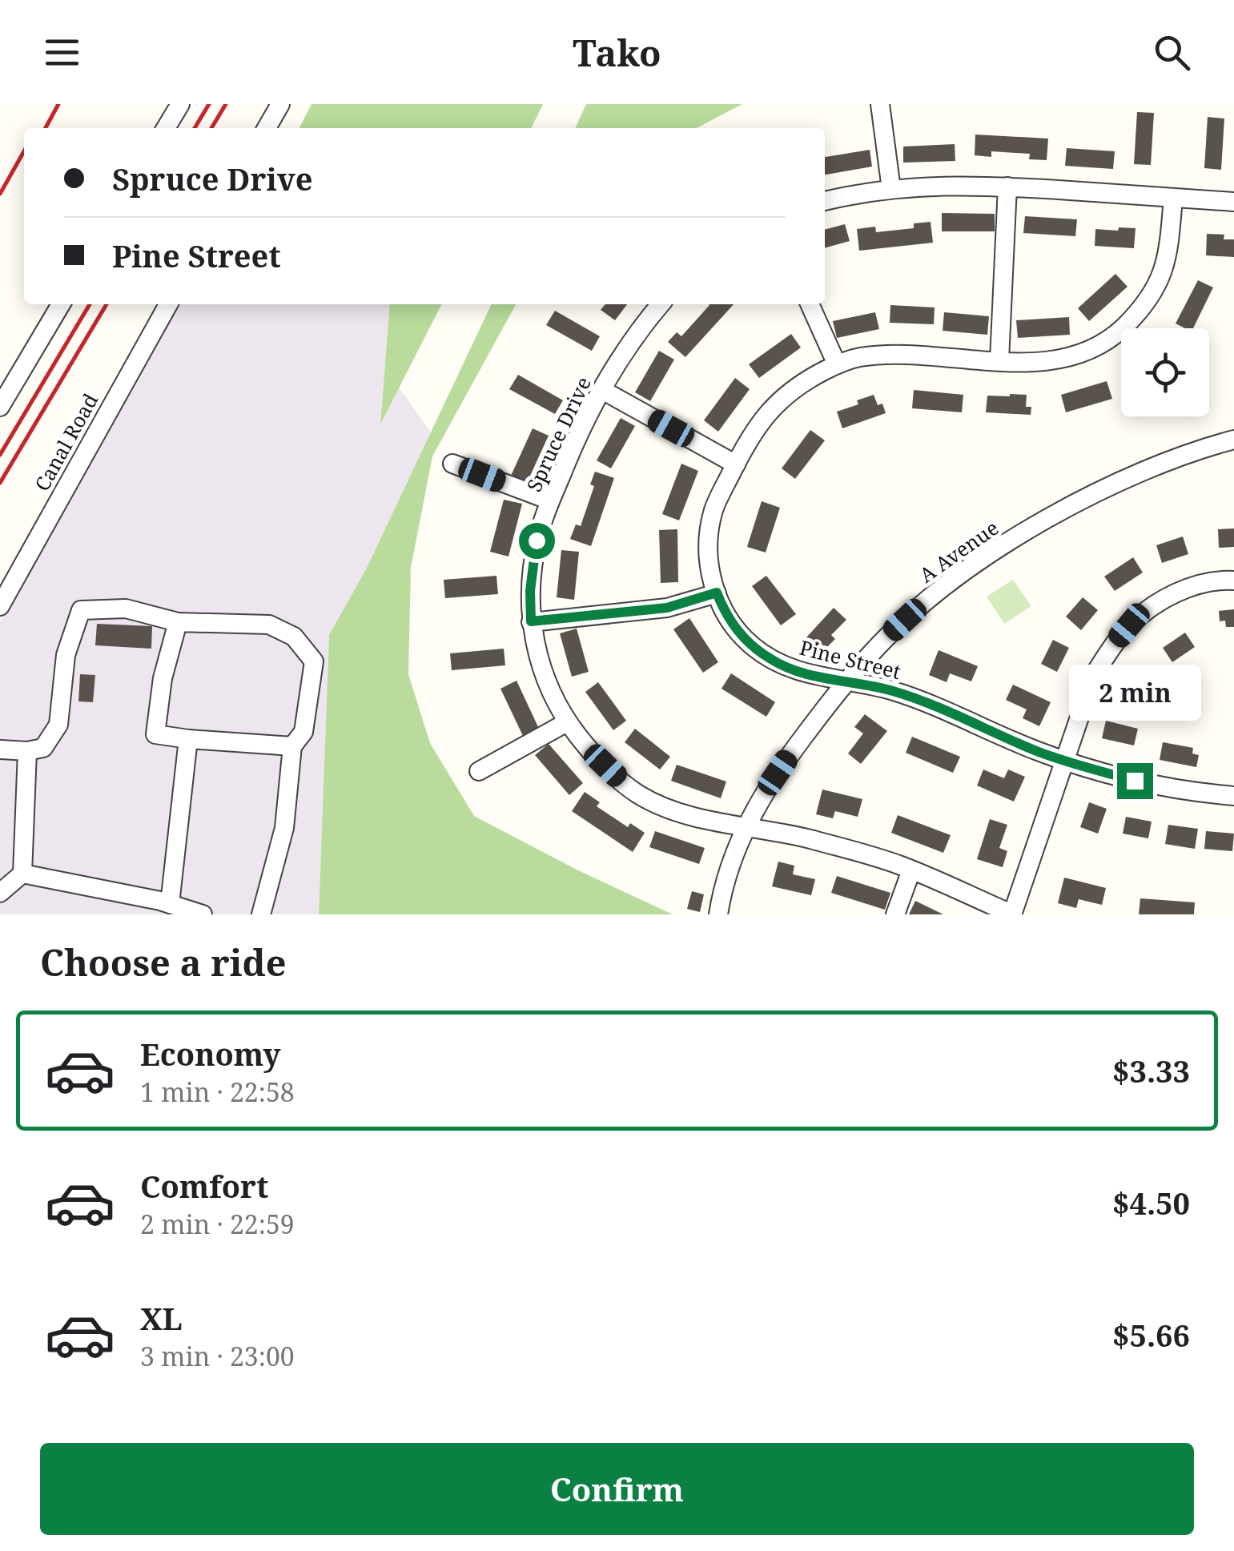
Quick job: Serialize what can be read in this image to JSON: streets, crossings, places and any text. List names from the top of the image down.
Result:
{
  "streets": {
    "street": [
      "Spruce Drive",
      "Canal Road",
      "A Avenue",
      "Pine Street"
    ]
  },
  "crossings": [
    ["Spruce Drive", "A Avenue"],
    ["A Avenue", "Pine Street"]
  ],
  "page": {
    "header": "Tako",
    "banner": ["Spruce Drive", "Pine Street"],
    "bubble": "2 min",
    "heading": "Choose a ride",
    "list": [
      {
        "name": "Economy",
        "note": "1 min · 22:58",
        "value": "$3.33"
      },
      {
        "name": "Comfort",
        "note": "2 min · 22:59",
        "value": "$4.50"
      },
      {
        "name": "XL",
        "note": "3 min · 23:00",
        "value": "$5.66"
      }
    ],
    "buttons": "Confirm"
  }
}
